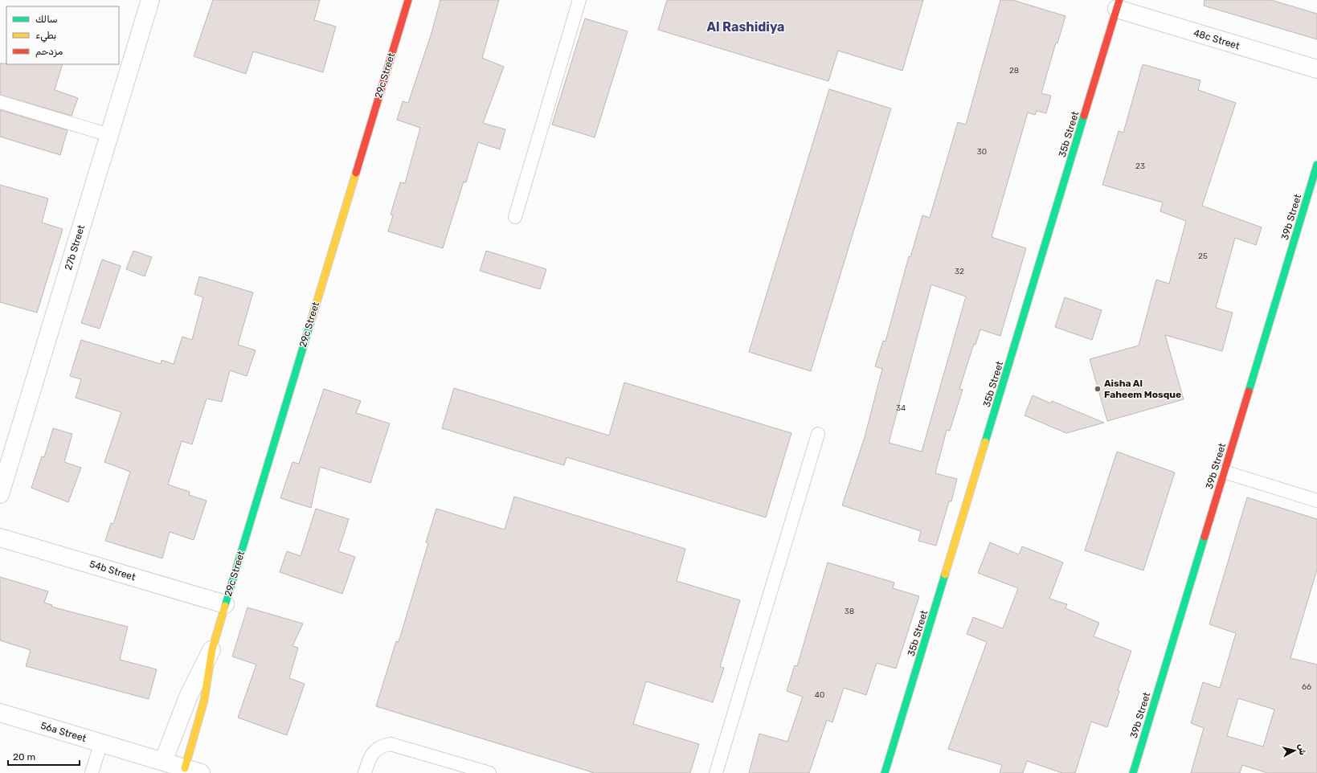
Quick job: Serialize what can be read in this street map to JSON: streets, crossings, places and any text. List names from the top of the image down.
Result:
{
  "streets": {
    "street": [
      "48c Street",
      "29c Street",
      "35b Street",
      "39b Street",
      "27b Street",
      "54b Street",
      "56a Street"
    ]
  },
  "crossings": [
    ["48c Street", "35b Street"],
    ["29c Street", "54b Street"],
    ["29c Street", "56a Street"]
  ],
  "districts": ["Al Rashidiya"],
  "places": ["Aisha Al Faheem Mosque"],
  "house_numbers": [
    "28",
    "30",
    "23",
    "25",
    "32",
    "34",
    "38",
    "66",
    "40"
  ],
  "legend": ["سالك", "بطيء", "مزدحم"],
  "scale_bar": "20 m",
  "north": "right"
}
